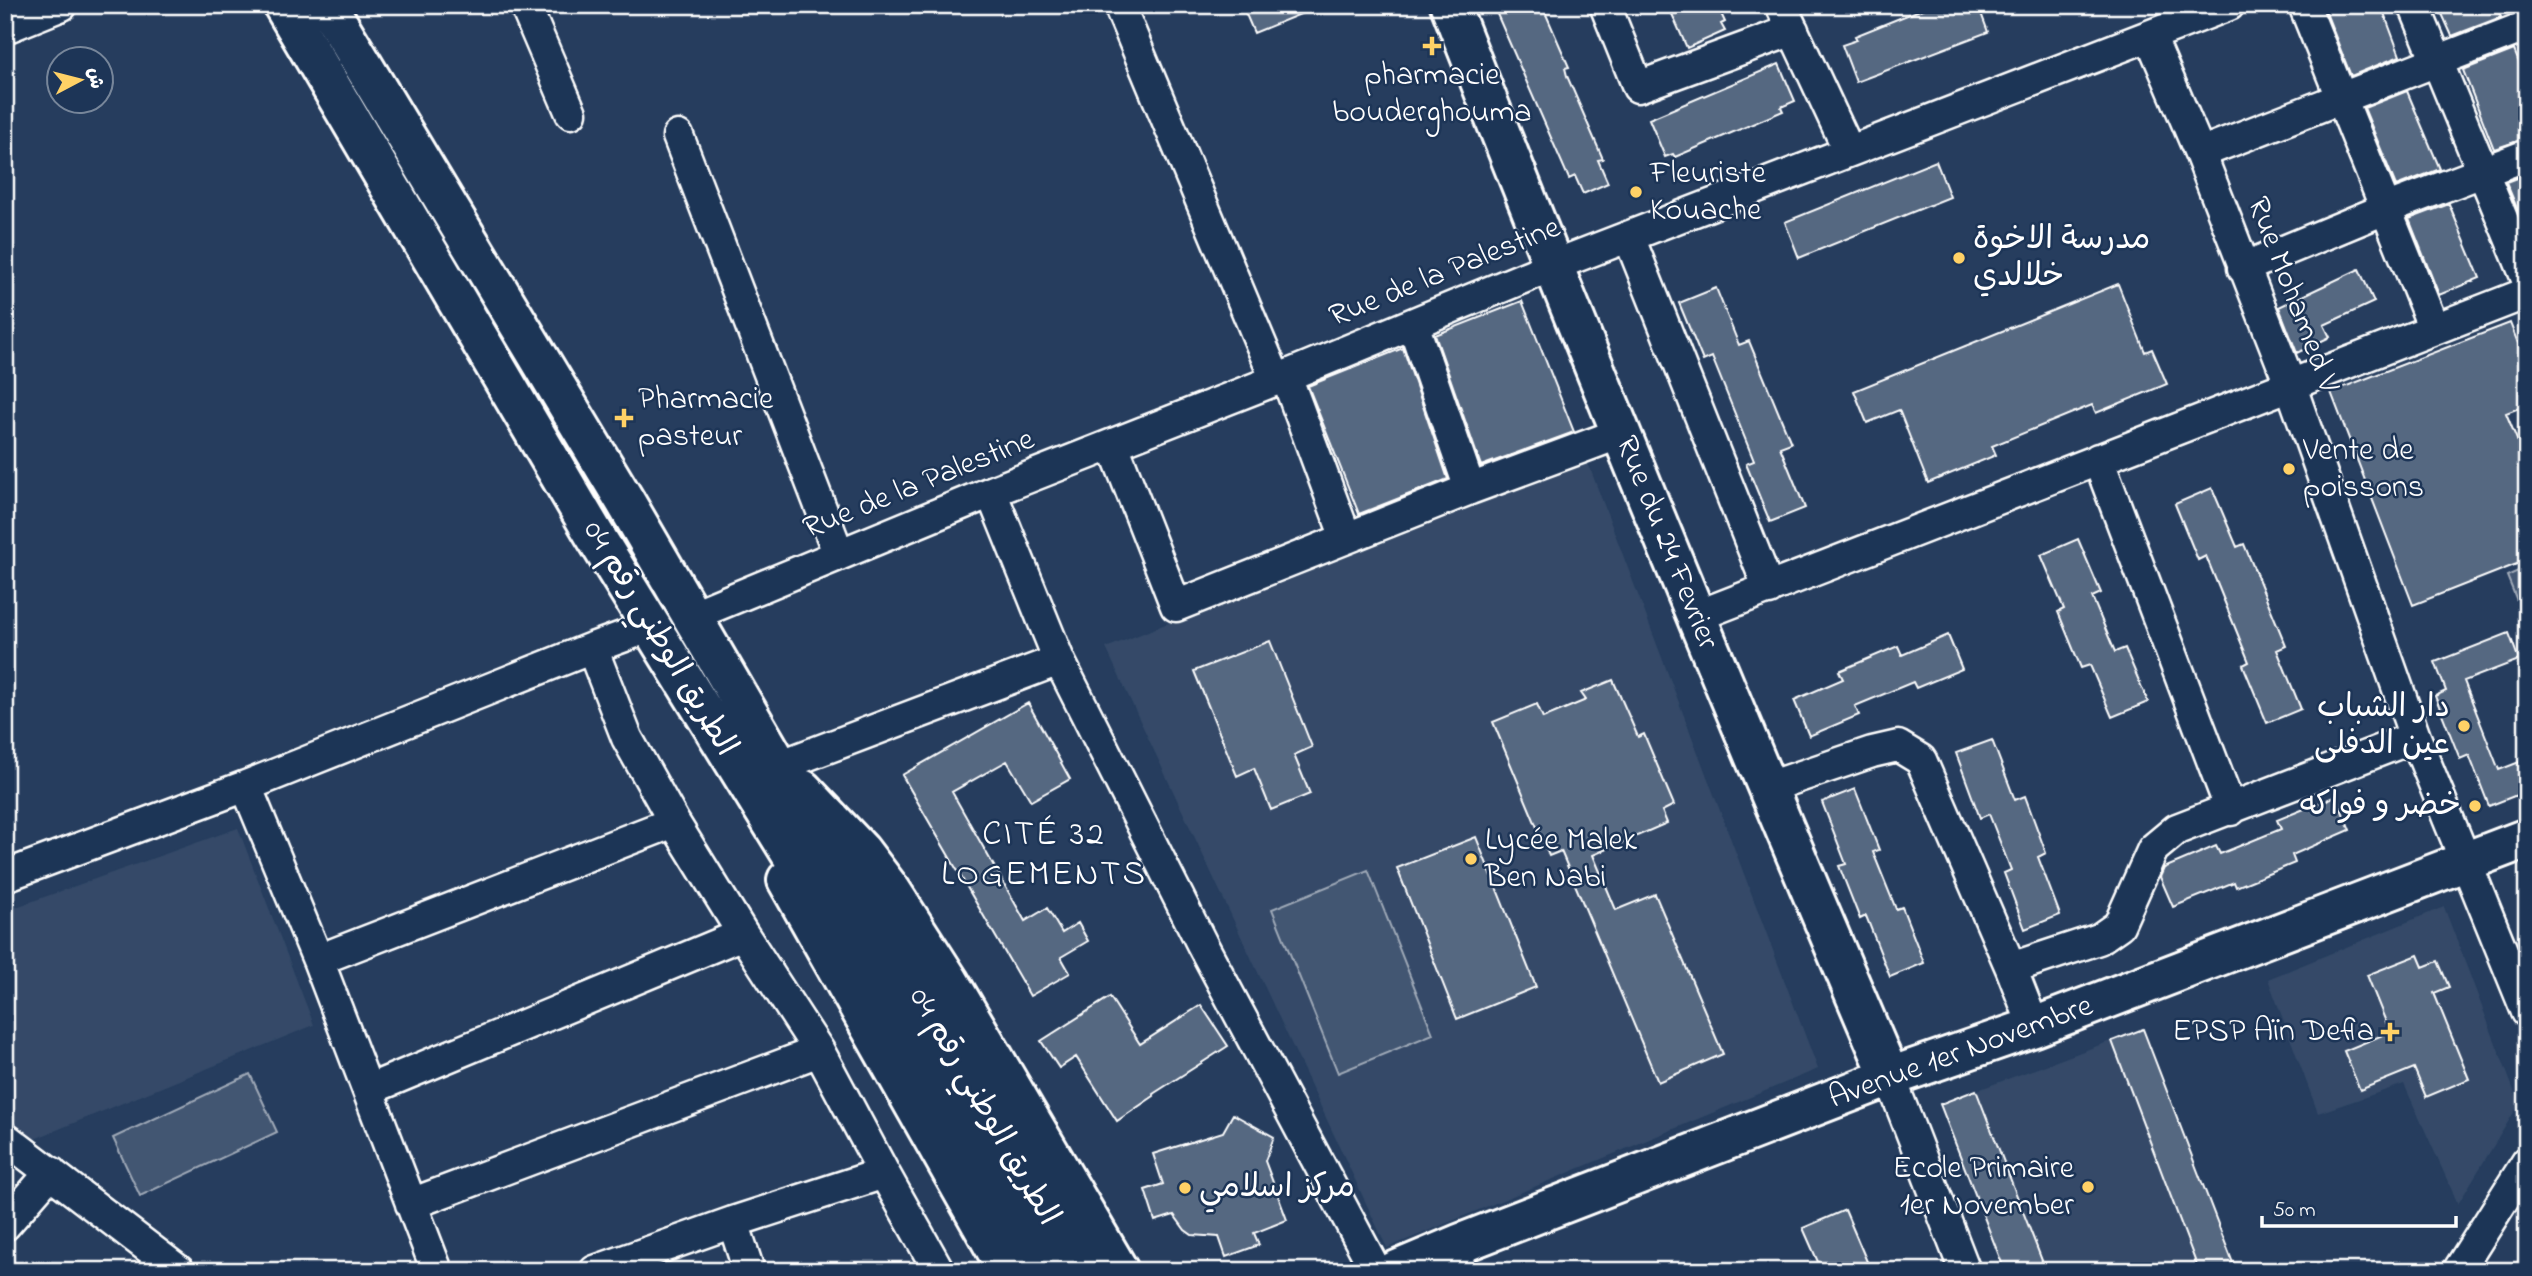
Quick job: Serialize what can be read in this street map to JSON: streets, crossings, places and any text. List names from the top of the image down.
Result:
{
  "streets": {
    "main road": ["Rue du 24 Fevrier", "الطريق الوطني رقم 04", "Avenue 1er Novembre"],
    "street": ["Rue de la Palestine", "Rue Mohamed V"]
  },
  "crossings": [
    ["Rue de la Palestine", "Rue Mohamed V"],
    ["Rue de la Palestine", "Rue du 24 Fevrier"],
    ["Rue de la Palestine", "الطريق الوطني رقم 04"],
    ["Rue Mohamed V", "Avenue 1er Novembre"],
    ["Rue du 24 Fevrier", "Avenue 1er Novembre"]
  ],
  "districts": ["CITÉ 32 LOGEMENTS"],
  "places": {
    "health": ["pharmacie bouderghouma", "Pharmacie pasteur", "EPSP Aïn Defla"],
    "other": [
      "Fleuriste Kouache",
      "مدرسة الاخوة خلالدي",
      "Vente de poissons",
      "دار الشباب عين الدفلى",
      "خضر و فواكه",
      "Lycée Malek Ben Nabi",
      "Ecole Primaire 1er November",
      "مركز اسلامي"
    ]
  },
  "scale_bar": "50 m",
  "north": "right"
}
